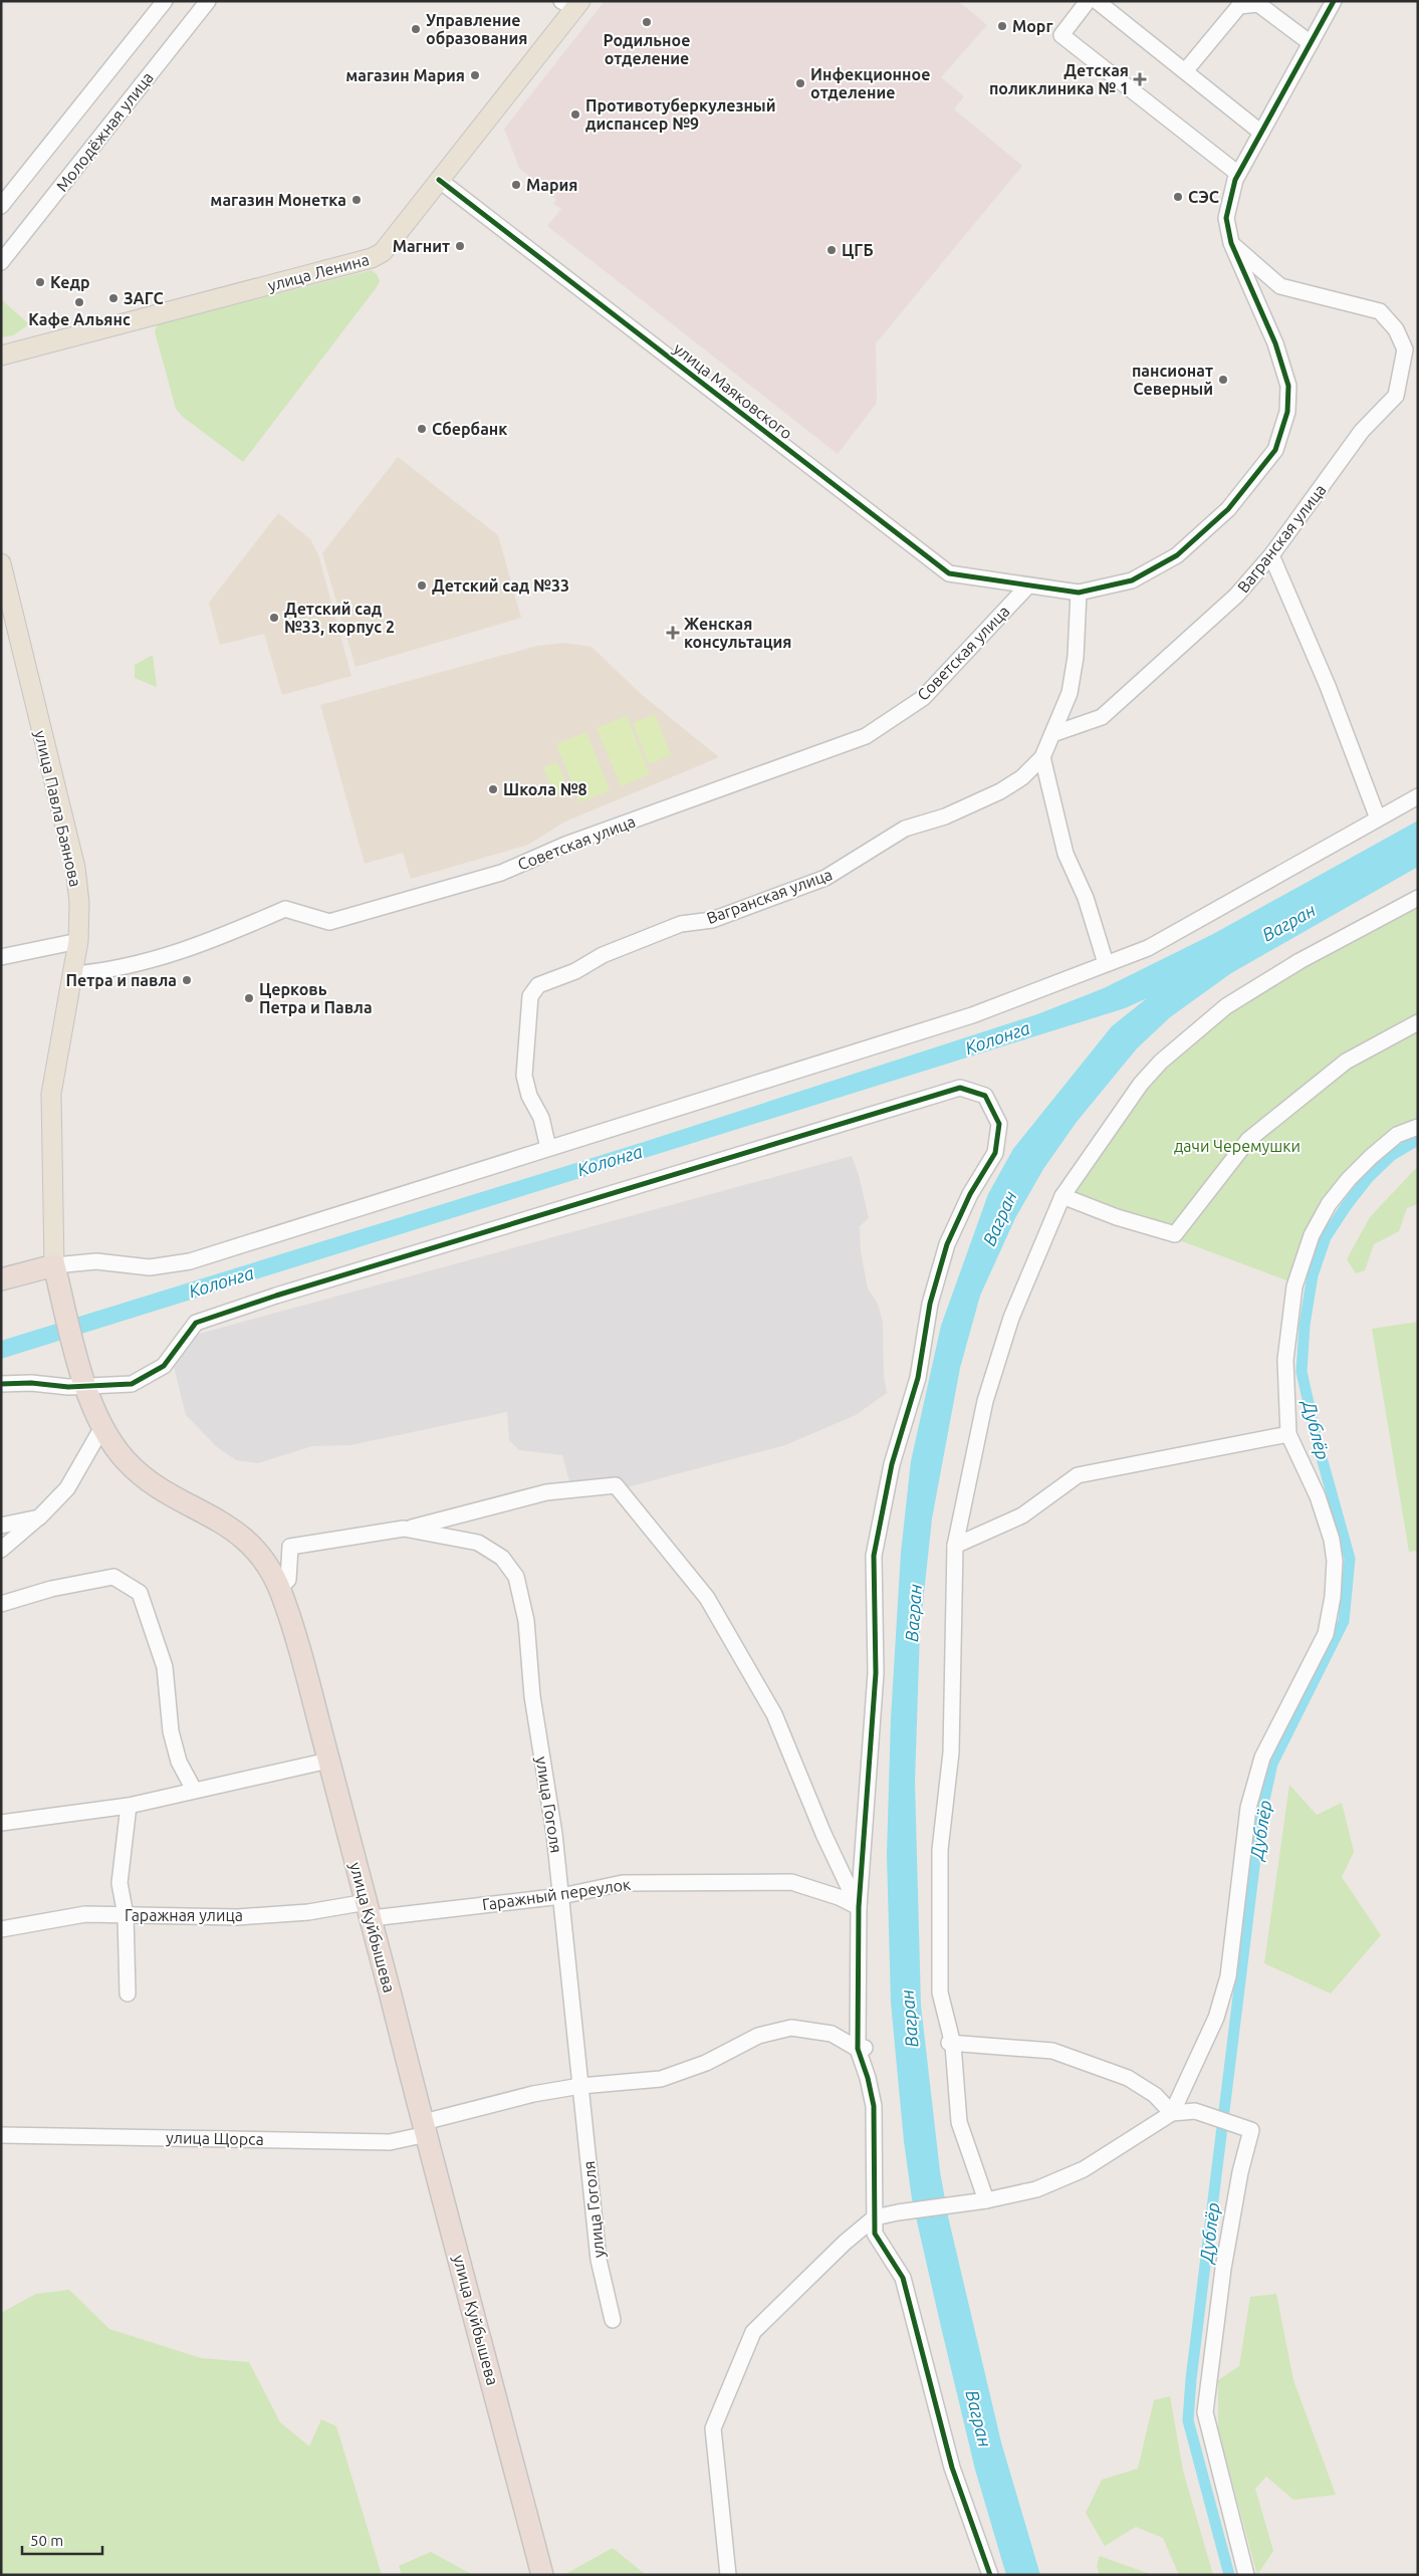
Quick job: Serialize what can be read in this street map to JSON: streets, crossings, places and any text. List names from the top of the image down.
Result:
{
  "streets": {
    "highway": ["улица Куйбышева"],
    "main road": ["улица Ленина", "улица Павла Баянова"],
    "street": [
      "Молодёжная улица",
      "улица Маяковского",
      "Вагранская улица",
      "Советская улица",
      "улица Гоголя",
      "Гаражный переулок",
      "Гаражная улица",
      "улица Щорса"
    ]
  },
  "crossings": [
    ["улица Ленина", "улица Маяковского"],
    ["улица Маяковского", "Вагранская улица"],
    ["улица Маяковского", "Советская улица"],
    ["Советская улица", "улица Павла Баянова"],
    ["улица Павла Баянова", "улица Куйбышева"],
    ["улица Гоголя", "Гаражный переулок"],
    ["улица Гоголя", "улица Куйбышева"],
    ["улица Гоголя", "улица Щорса"],
    ["Гаражный переулок", "Гаражная улица"],
    ["Гаражный переулок", "улица Куйбышева"],
    ["Гаражная улица", "улица Куйбышева"],
    ["улица Куйбышева", "улица Щорса"]
  ],
  "water": ["Вагран", "Колонга", "Дублёр"],
  "parks": ["дачи Черемушки"],
  "places": {
    "other": [
      "Родильное отделение",
      "Морг",
      "Управление образования",
      "магазин Мария",
      "Инфекционное отделение",
      "Противотуберкулезный диспансер №9",
      "Мария",
      "СЭС",
      "магазин Монетка",
      "Магнит",
      "ЦГБ",
      "Кедр",
      "ЗАГС",
      "Кафе Альянс",
      "пансионат Северный",
      "Сбербанк",
      "Детский сад №33",
      "Детский сад №33, корпус 2",
      "Школа №8",
      "Петра и павла",
      "Церковь Петра и Павла"
    ],
    "health": ["Детская поликлиника № 1", "Женская консультация"]
  },
  "scale_bar": "50 m"
}
